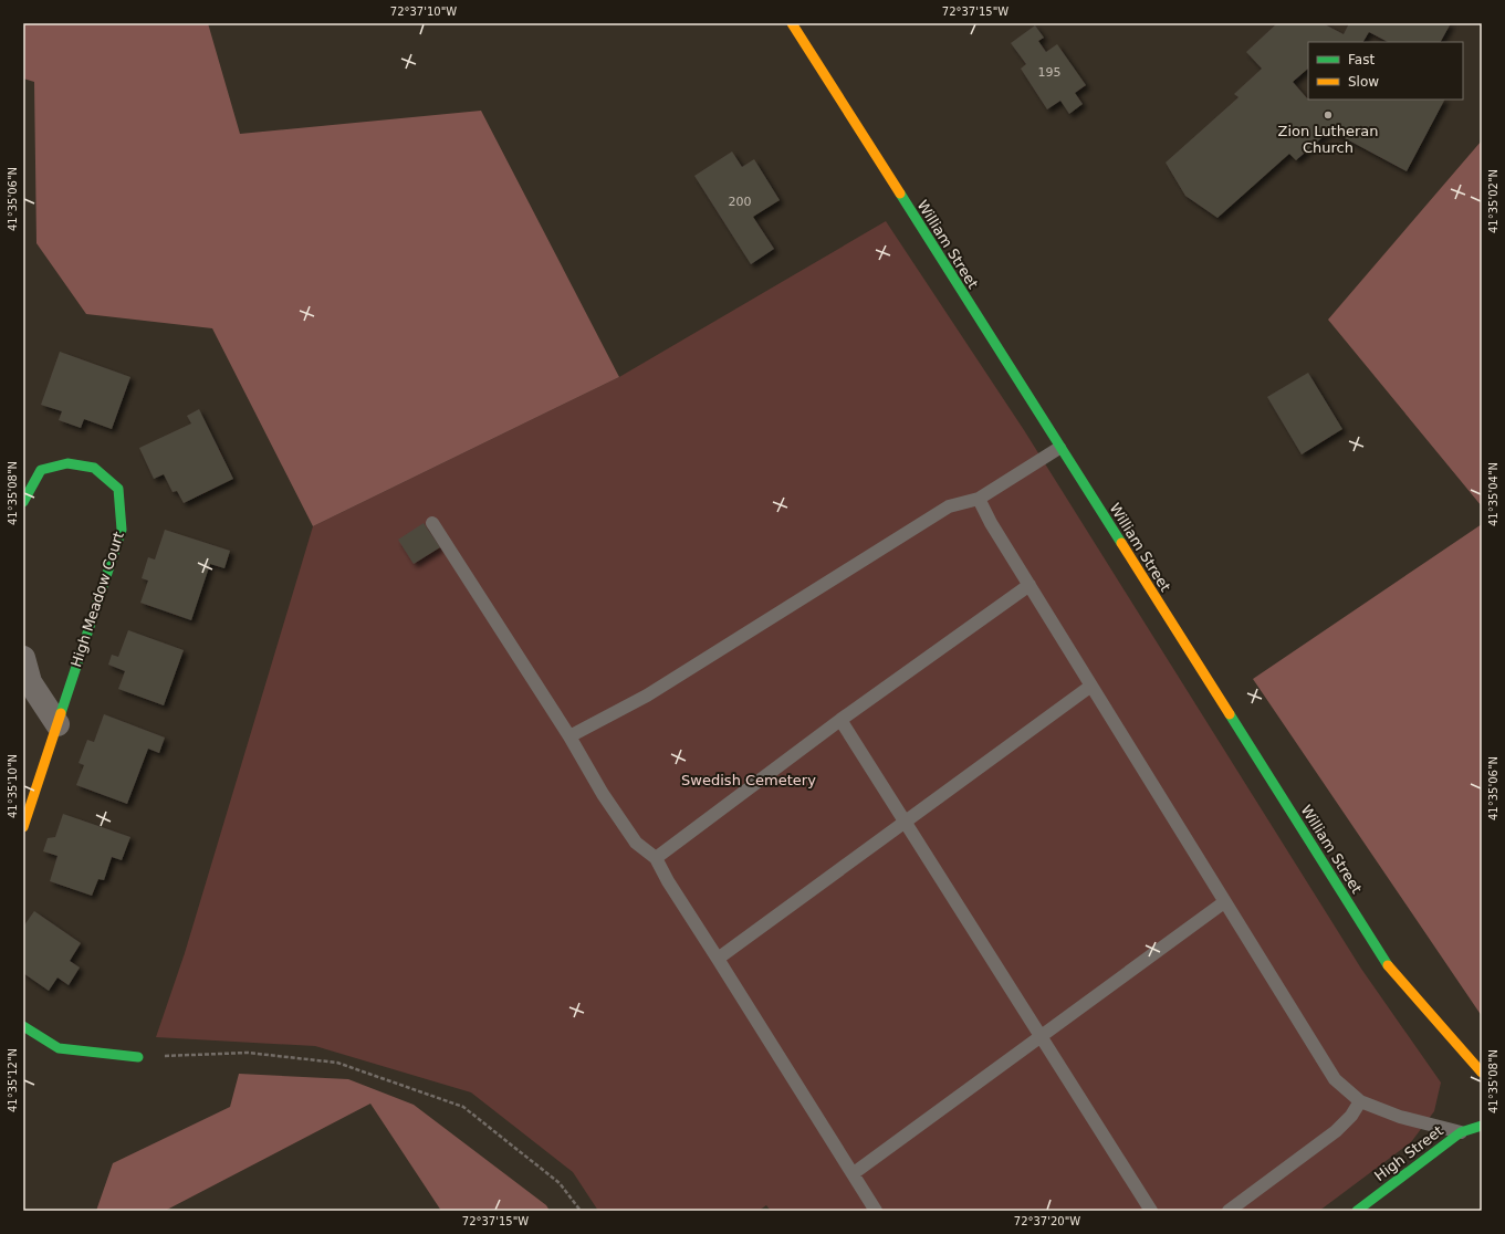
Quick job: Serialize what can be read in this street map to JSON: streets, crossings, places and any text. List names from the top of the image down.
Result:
{
  "streets": {
    "street": ["William Street", "High Meadow Court", "High Street"]
  },
  "parks": ["Swedish Cemetery"],
  "places": ["Zion Lutheran Church"],
  "house_numbers": ["195", "200"],
  "legend": ["Fast", "Slow"],
  "coordinates": [
    "72°37'10\"W",
    "72°37'15\"W",
    "41°35'06\"N",
    "41°35'02\"N",
    "41°35'08\"N",
    "41°35'04\"N",
    "41°35'10\"N",
    "41°35'12\"N",
    "72°37'20\"W"
  ]
}
